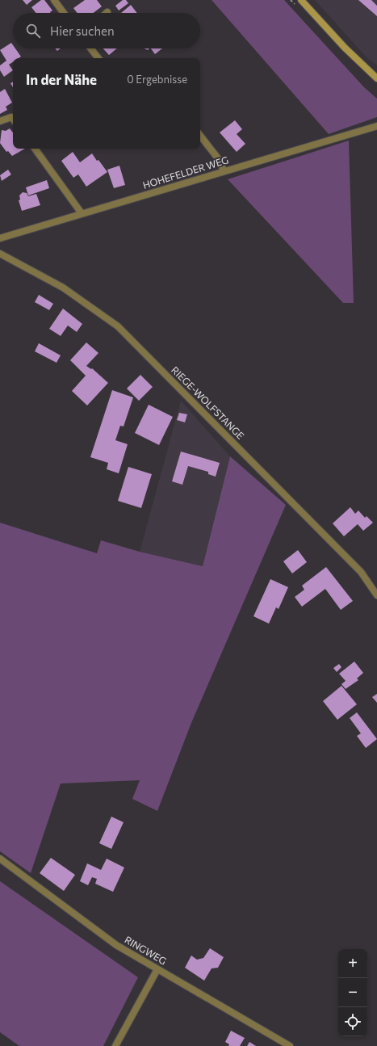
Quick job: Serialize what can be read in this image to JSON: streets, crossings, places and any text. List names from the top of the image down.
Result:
{
  "streets": {
    "street": ["HOHEFELDER WEG", "RIEGE-WOLFSTANGE", "RINGWEG"]
  },
  "page": {
    "search": "Hier suchen",
    "heading": ["In der Nähe", "0 Ergebnisse"],
    "map_buttons": ["+", "−"]
  }
}
